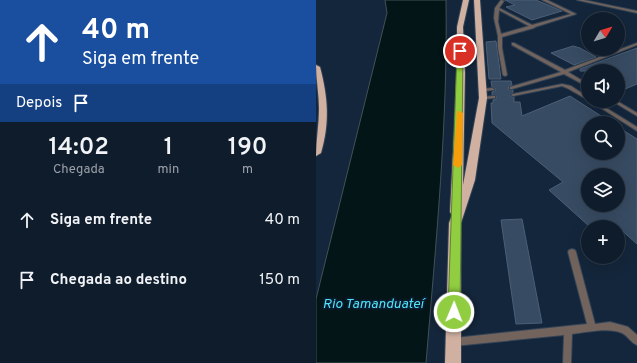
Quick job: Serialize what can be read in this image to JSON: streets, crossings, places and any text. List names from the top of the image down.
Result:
{
  "water": ["Rio Tamanduateí"],
  "north": "top right",
  "page": {
    "turn": ["40 m", "Siga em frente"],
    "map_buttons": "+",
    "then": "Depois",
    "eta": [
      "14:02",
      "Chegada",
      "1",
      "min",
      "190",
      "m"
    ],
    "list": [
      {
        "name": "Siga em frente",
        "value": "40 m"
      },
      {
        "name": "Chegada ao destino",
        "value": "150 m"
      }
    ]
  }
}
